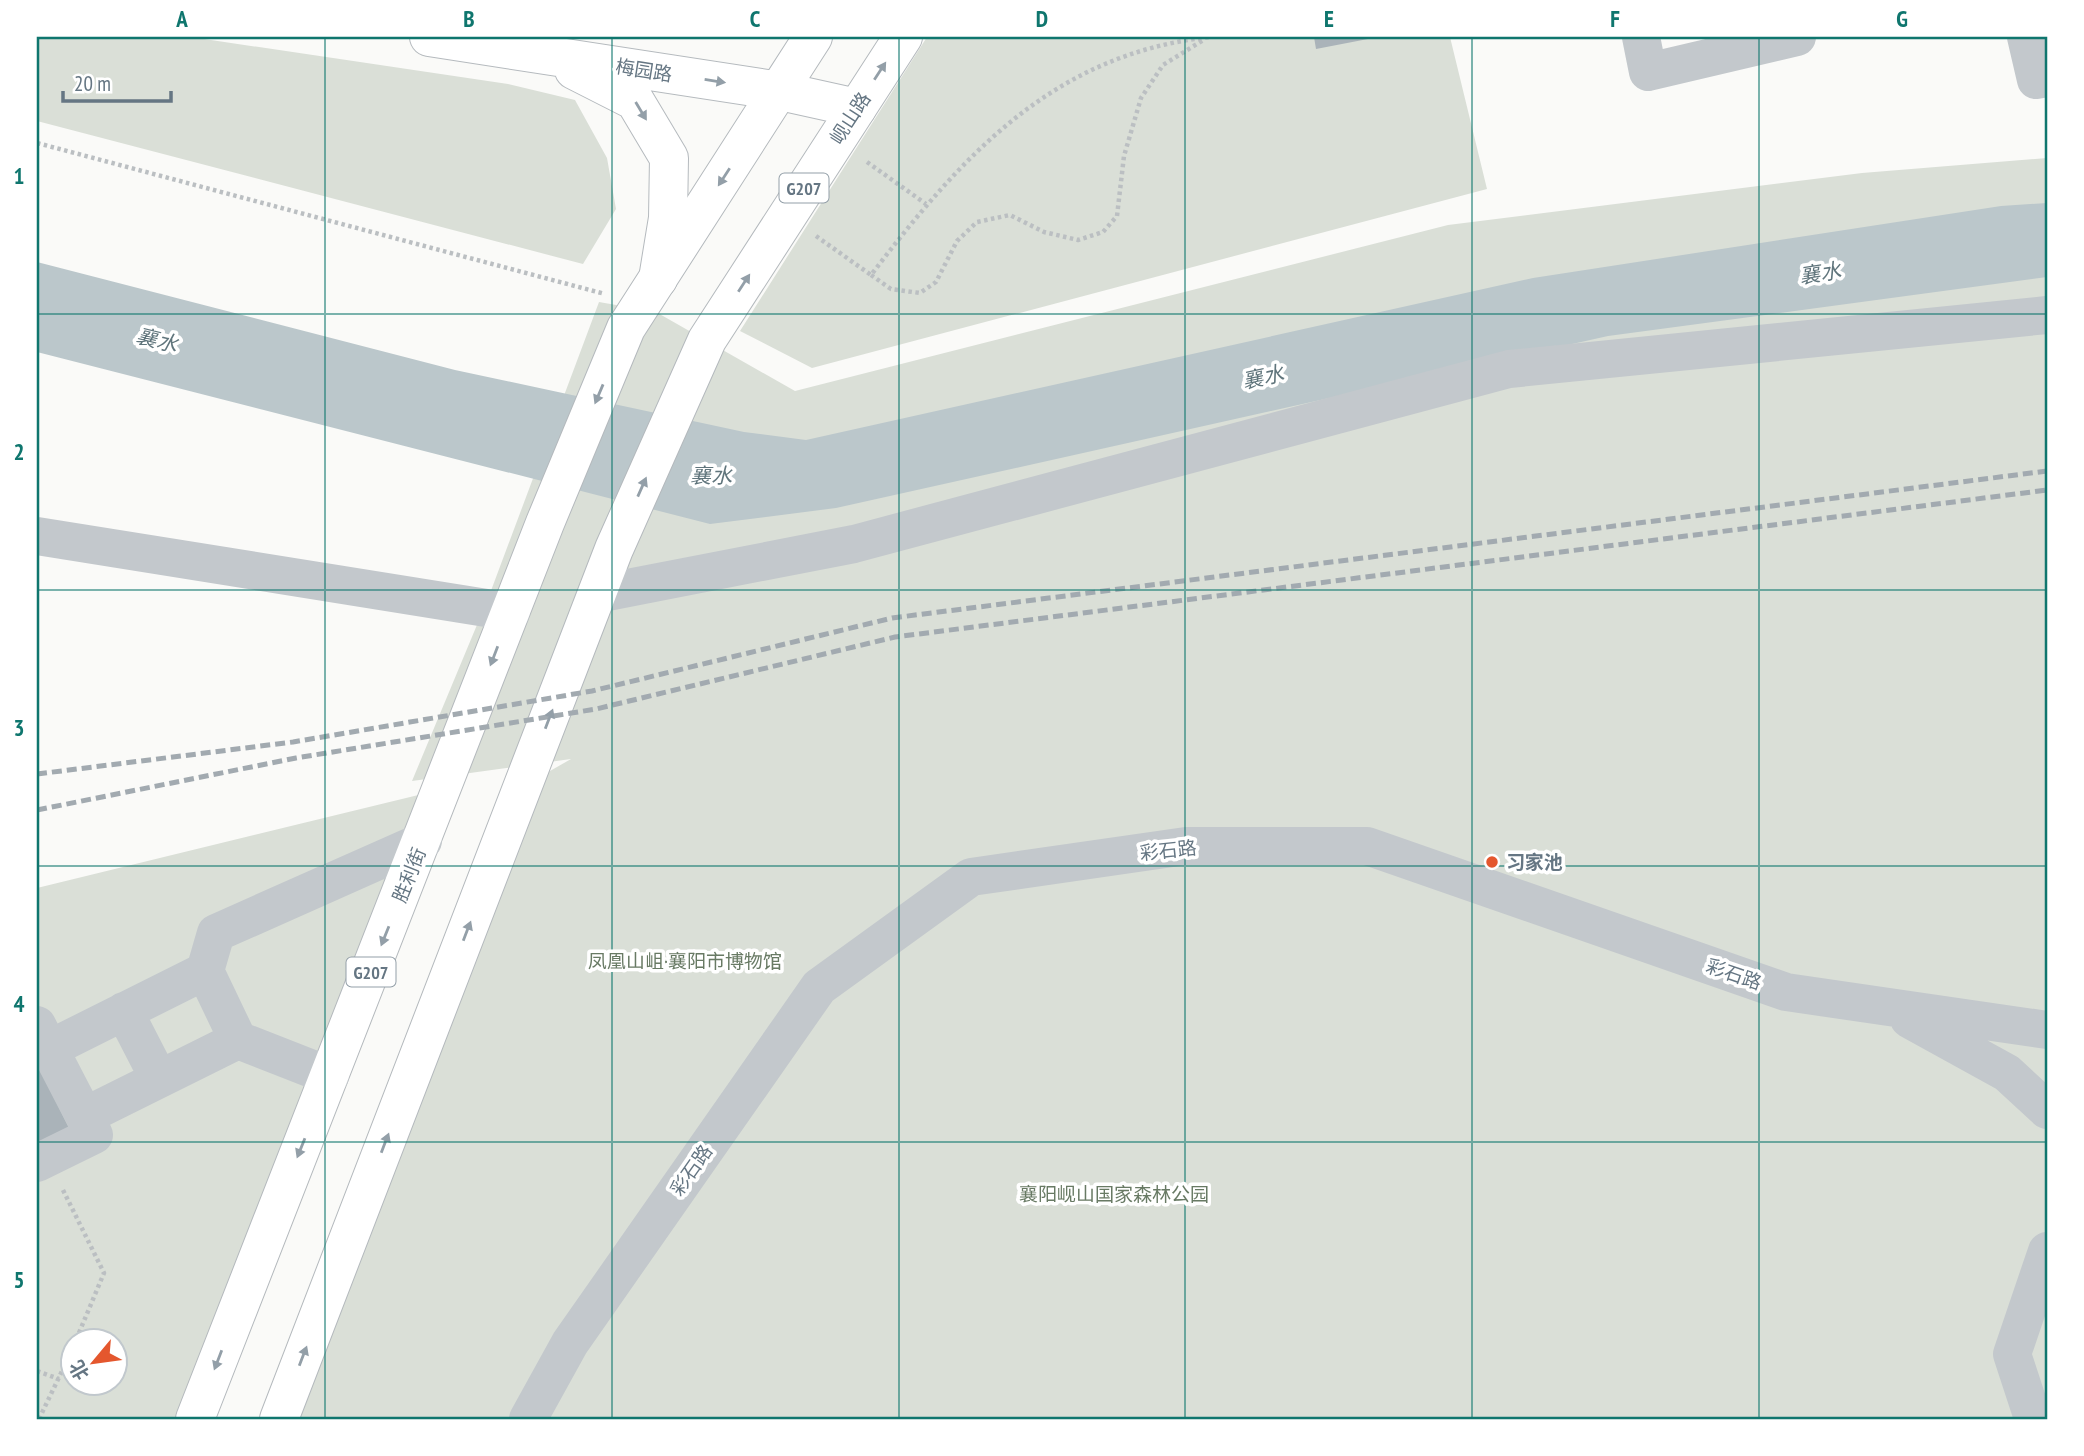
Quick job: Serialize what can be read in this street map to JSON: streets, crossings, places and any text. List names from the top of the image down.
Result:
{
  "streets": {
    "main road": [
      "梅园路",
      "岘山路",
      "G207",
      "胜利街"
    ],
    "street": ["彩石路"]
  },
  "crossings": [
    ["梅园路", "岘山路"],
    ["梅园路", "G207"],
    ["G207", "胜利街"]
  ],
  "one_way": ["梅园路"],
  "water": ["襄水"],
  "parks": ["凤凰山岨·襄阳市博物馆", "襄阳岘山国家森林公园"],
  "places": ["习家池"],
  "scale_bar": "20 m",
  "north": "bottom left",
  "grid": {
    "columns": [
      "A",
      "B",
      "C",
      "D",
      "E",
      "F",
      "G"
    ],
    "rows": [
      "1",
      "2",
      "3",
      "4",
      "5"
    ]
  }
}
